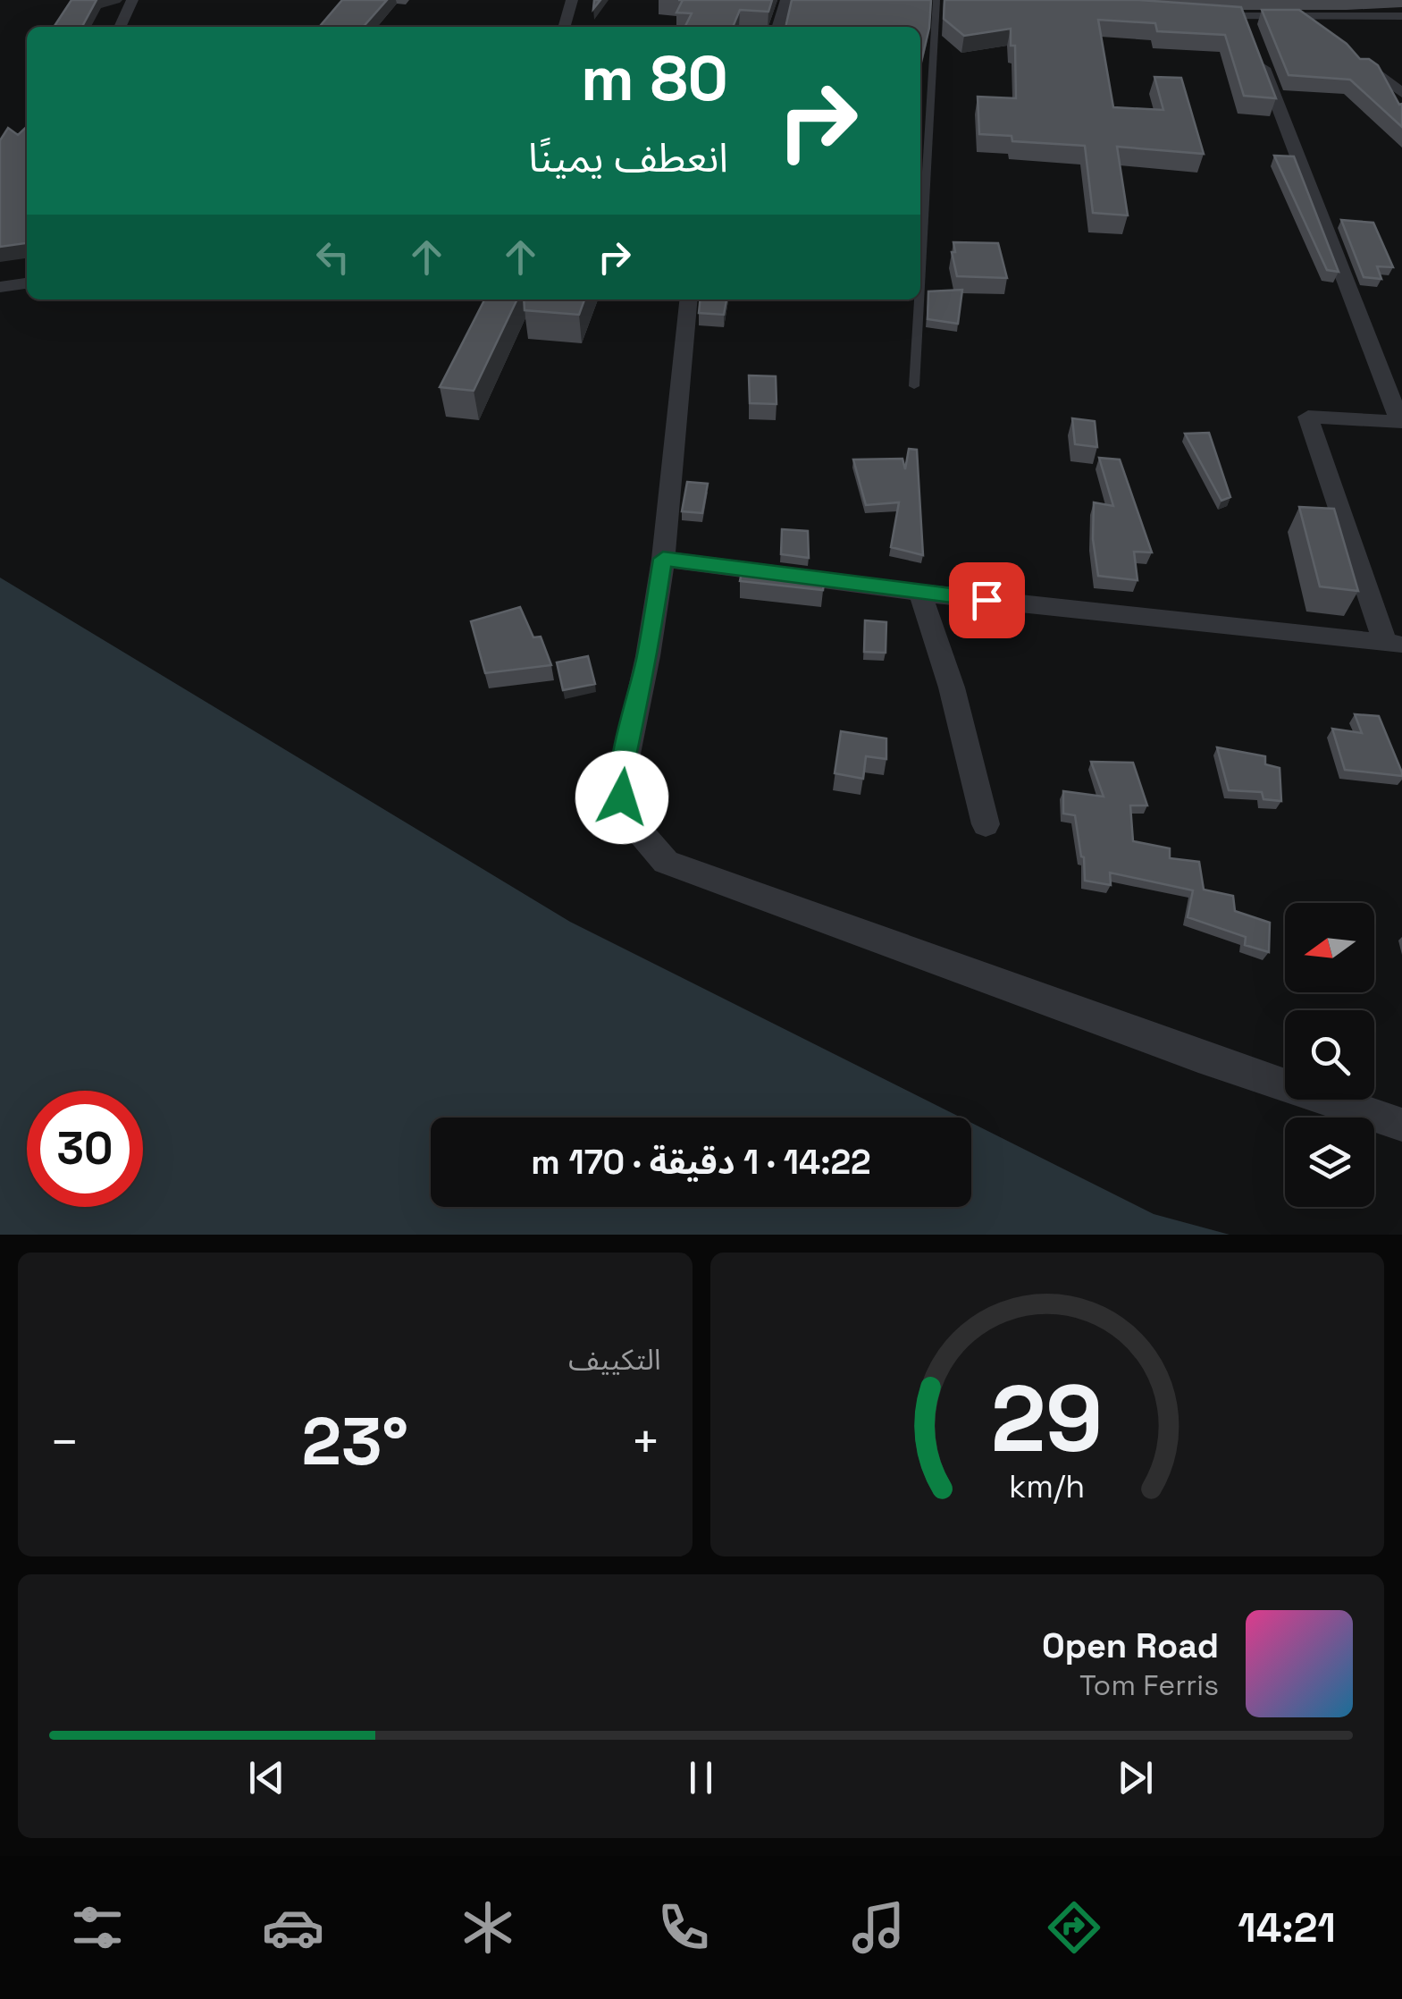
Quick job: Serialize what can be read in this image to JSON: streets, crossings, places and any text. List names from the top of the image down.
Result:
{
  "north": "left",
  "page": {
    "turn": ["80 m", "انعطف يمينًا"],
    "limit": "30",
    "trip": "14:22 · 1 دقيقة · 170 m",
    "tile": "التكييف",
    "heat": ["−", "23°", "+"],
    "song": ["Open Road", "Tom Ferris"],
    "tabs": "14:21",
    "gauge": ["29", "km/h"]
  }
}
